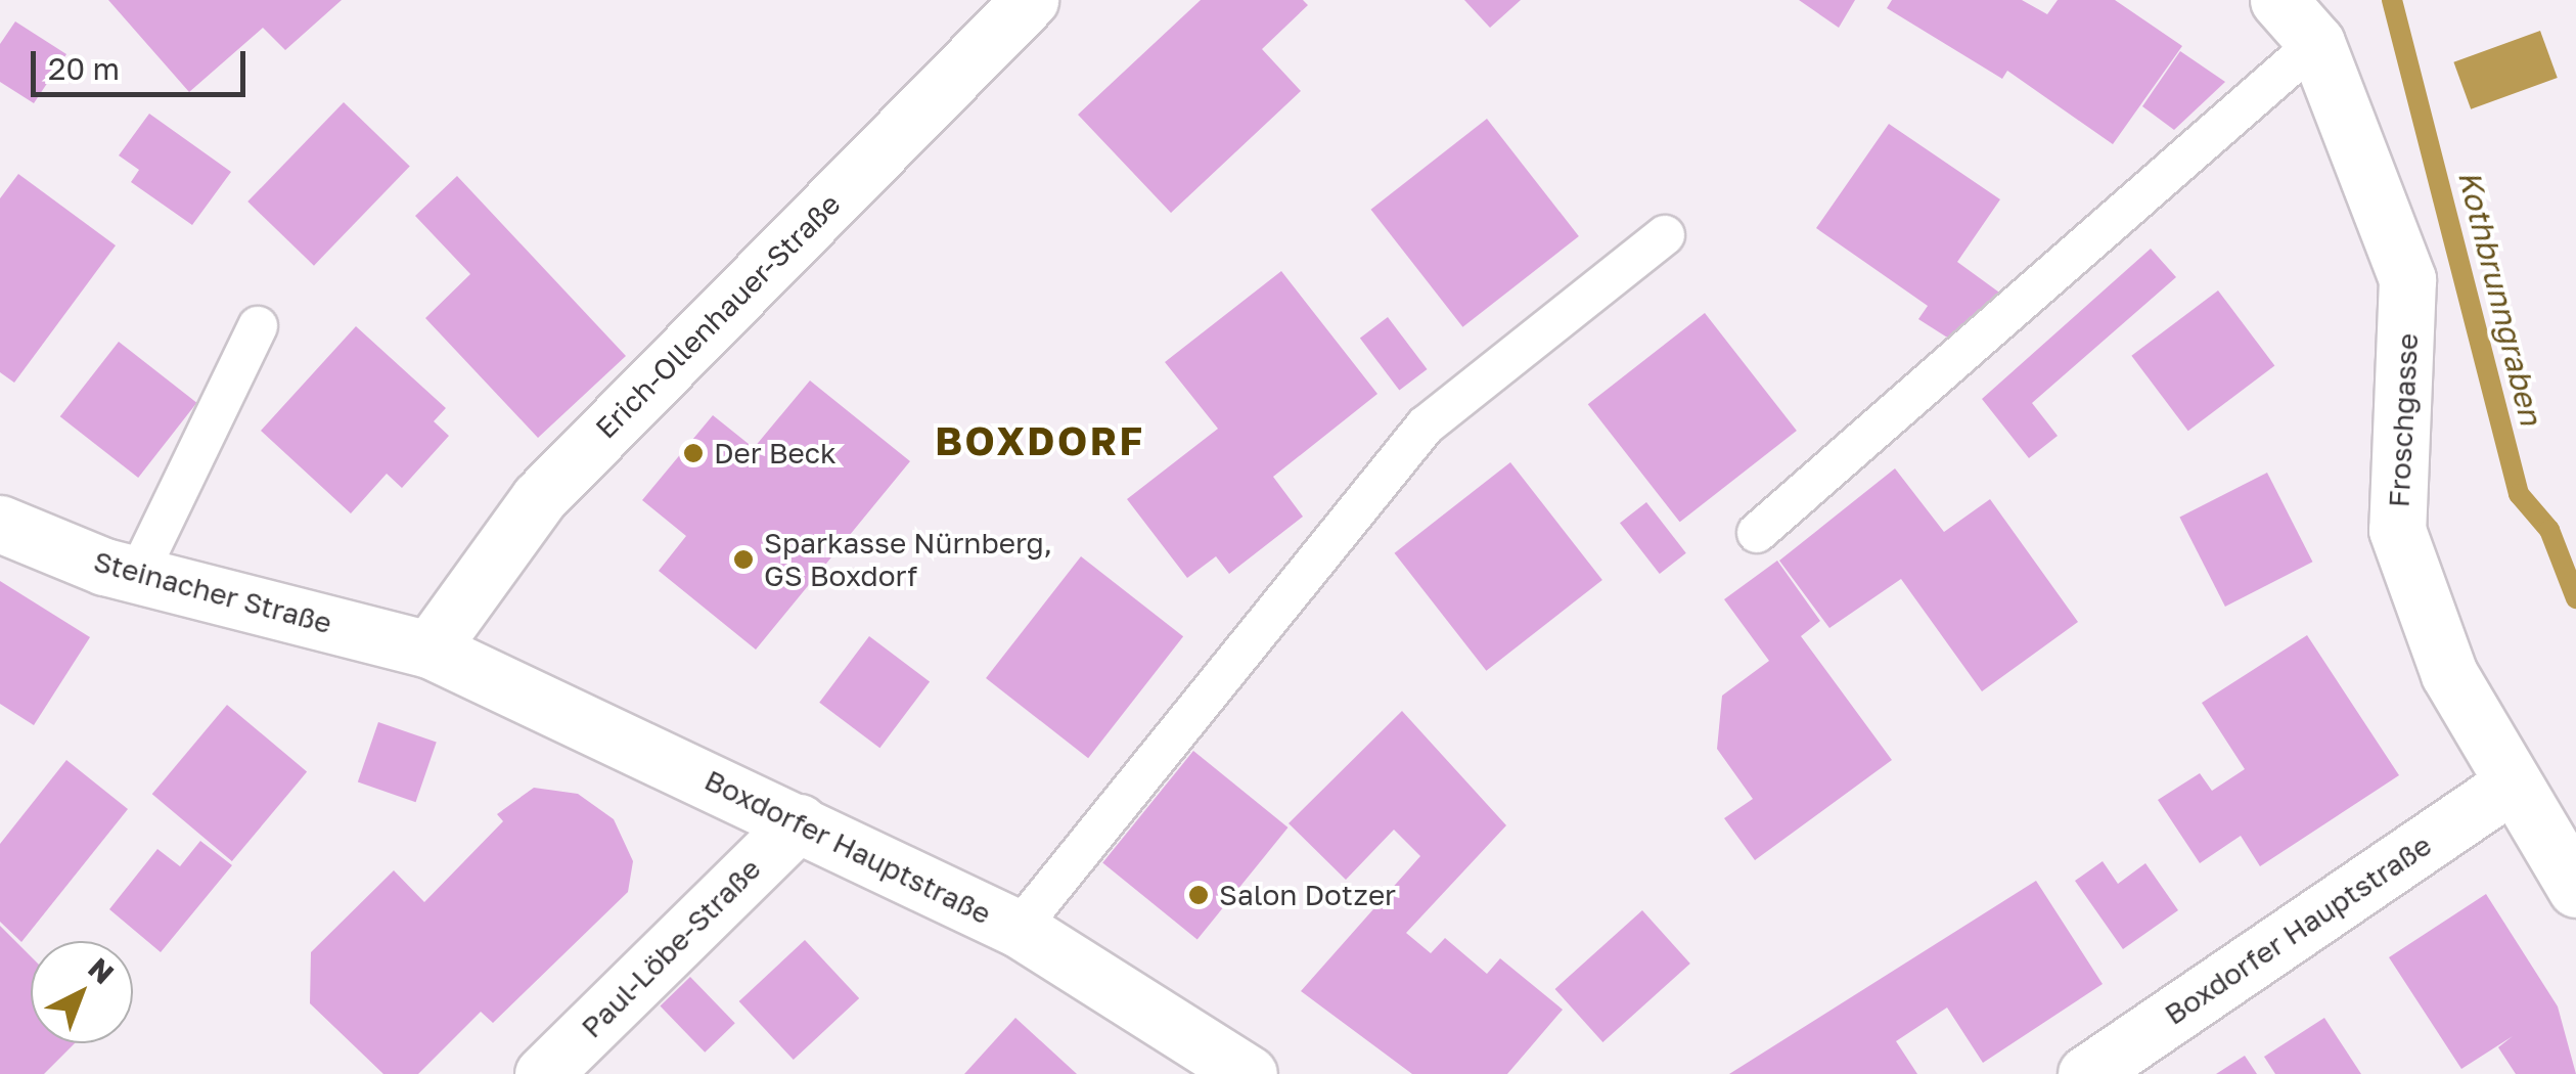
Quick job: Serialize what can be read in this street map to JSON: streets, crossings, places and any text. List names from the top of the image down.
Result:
{
  "streets": {
    "street": [
      "Erich-Ollenhauer-Straße",
      "Froschgasse",
      "Steinacher Straße",
      "Boxdorfer Hauptstraße",
      "Paul-Löbe-Straße"
    ]
  },
  "crossings": [
    ["Erich-Ollenhauer-Straße", "Steinacher Straße"],
    ["Erich-Ollenhauer-Straße", "Boxdorfer Hauptstraße"],
    ["Froschgasse", "Boxdorfer Hauptstraße"],
    ["Steinacher Straße", "Boxdorfer Hauptstraße"],
    ["Boxdorfer Hauptstraße", "Paul-Löbe-Straße"]
  ],
  "districts": ["BOXDORF"],
  "water": ["Kothbrunngraben"],
  "places": ["Der Beck", "Sparkasse Nürnberg, GS Boxdorf", "Salon Dotzer"],
  "scale_bar": "20 m",
  "north": "top right"
}
